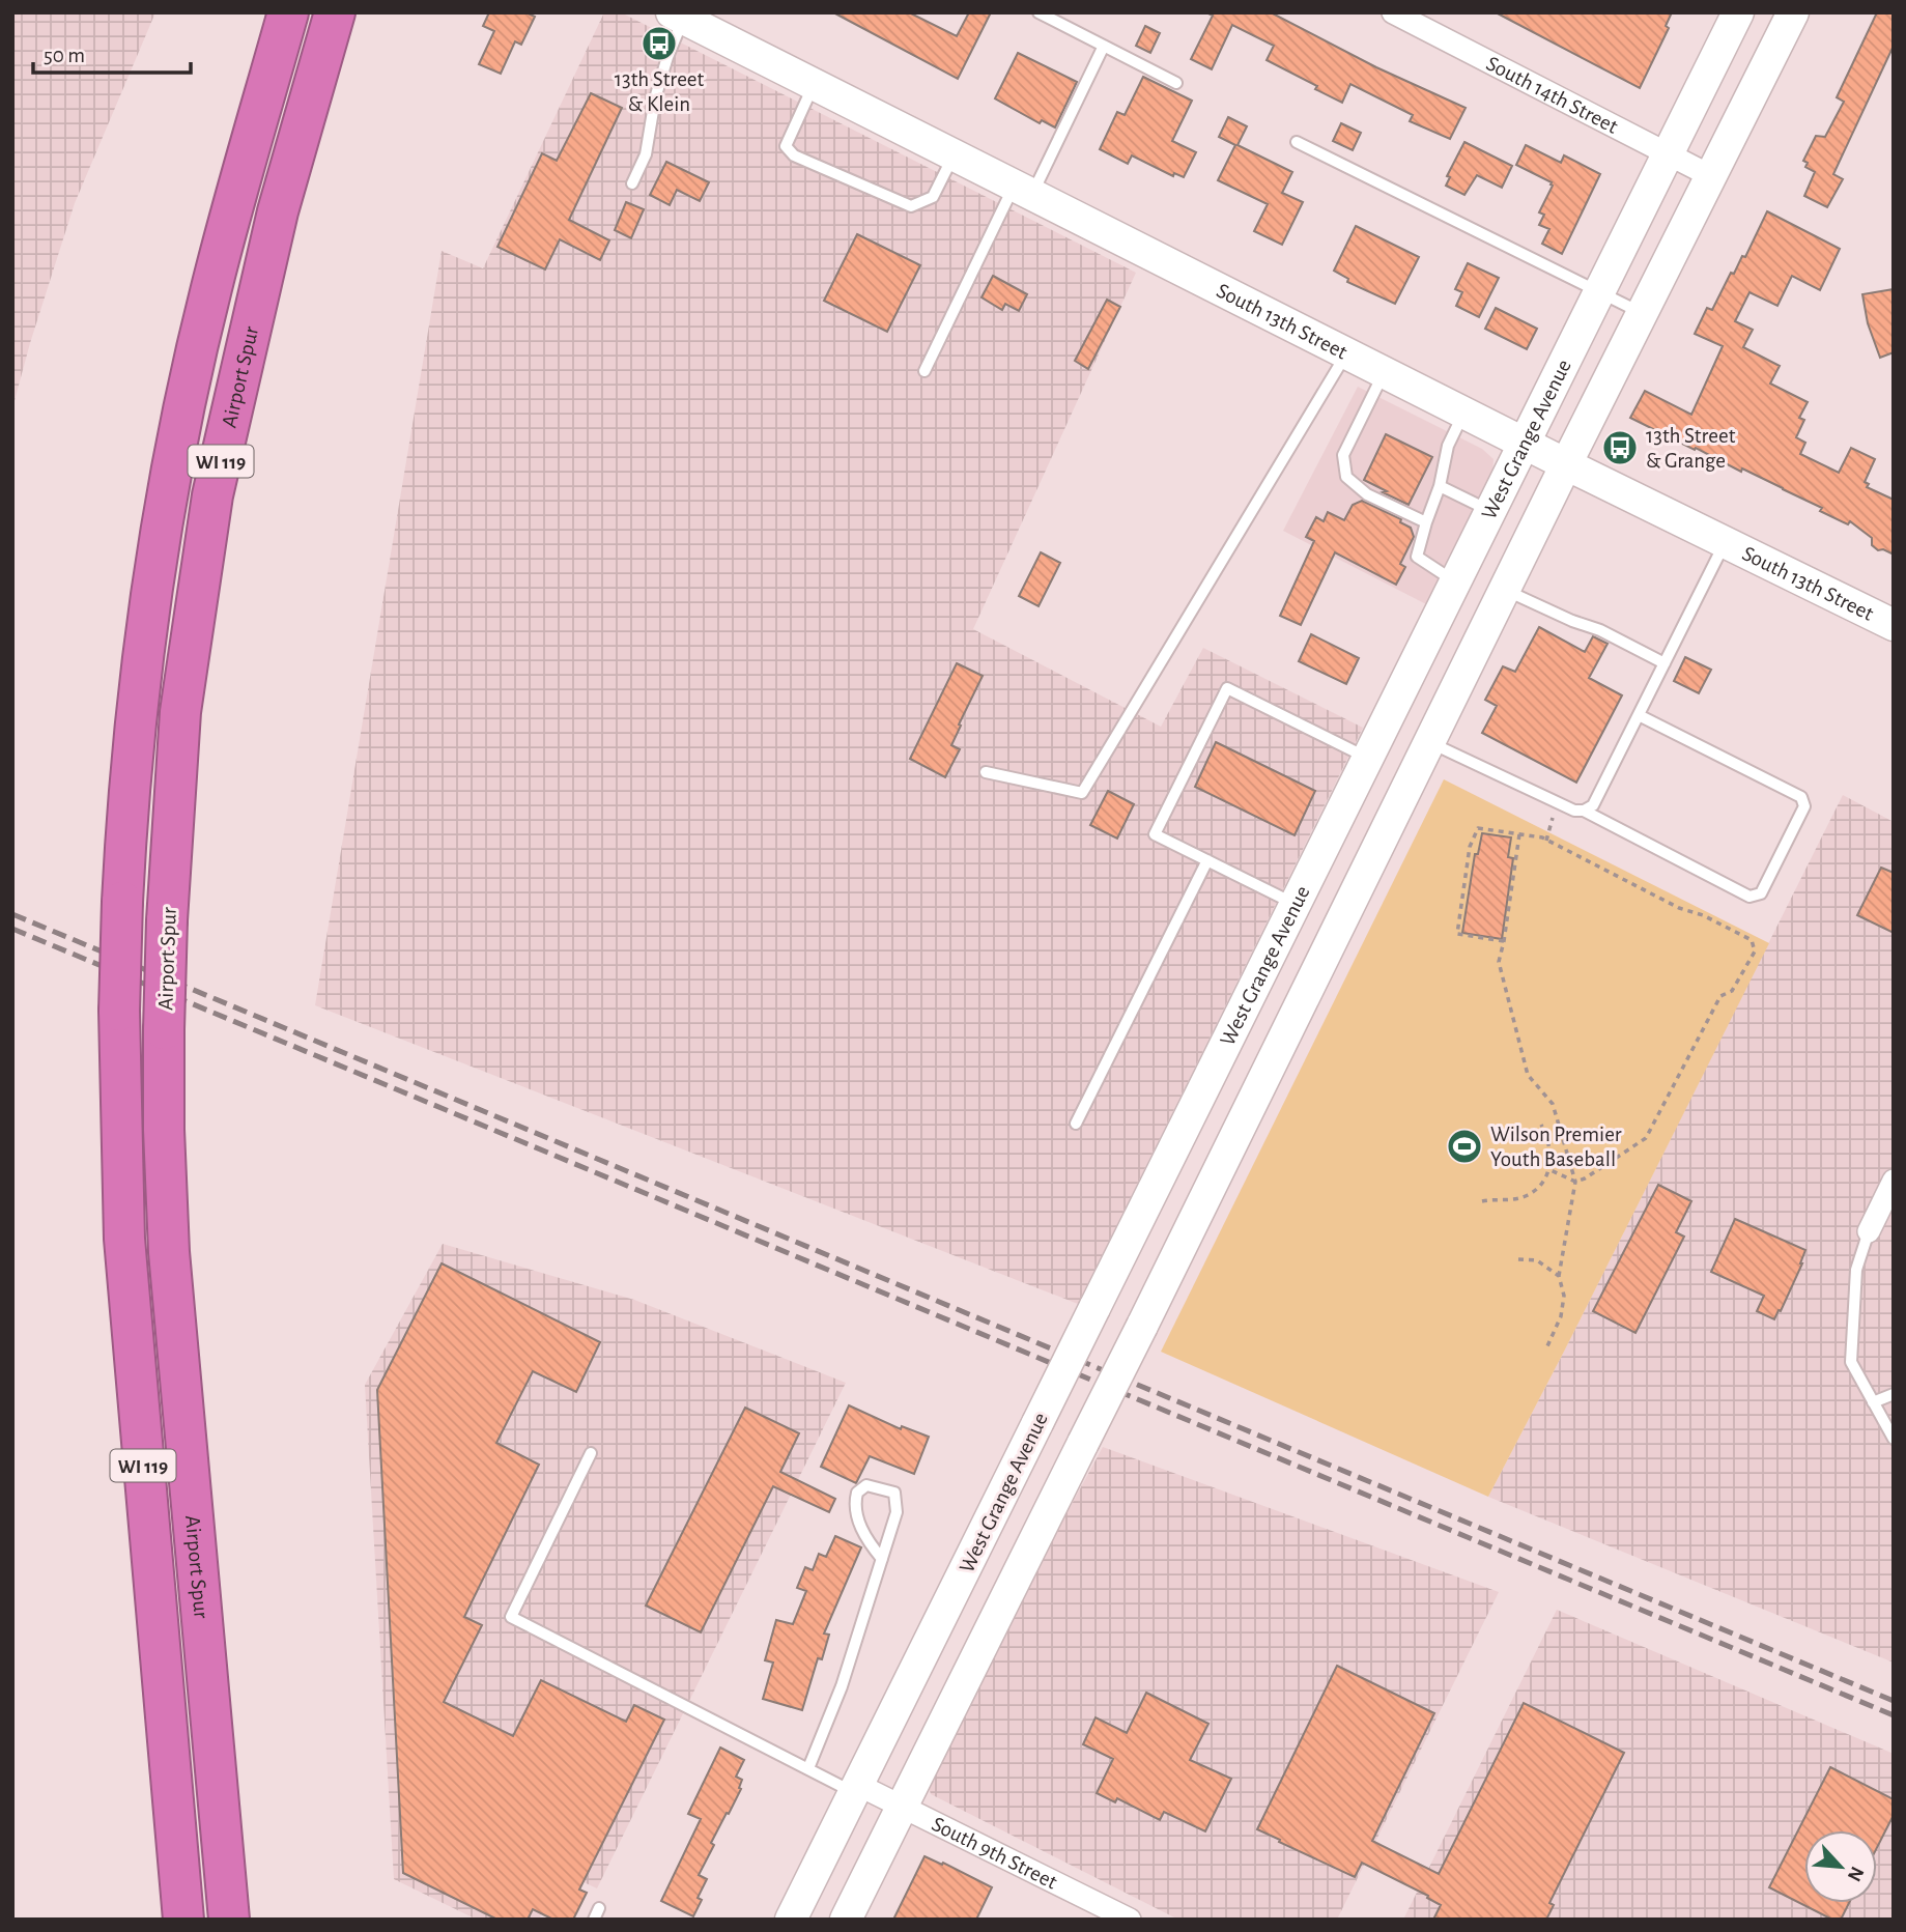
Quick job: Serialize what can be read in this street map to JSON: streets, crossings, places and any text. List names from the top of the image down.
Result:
{
  "streets": {
    "highway": ["Airport Spur", "WI 119"],
    "street": [
      "South 14th Street",
      "South 13th Street",
      "West Grange Avenue",
      "South 9th Street"
    ]
  },
  "crossings": [
    ["South 14th Street", "West Grange Avenue"],
    ["South 13th Street", "West Grange Avenue"],
    ["West Grange Avenue", "South 9th Street"]
  ],
  "places": {
    "bus stop": ["13th Street & Klein", "13th Street & Grange"],
    "sports": ["Wilson Premier Youth Baseball"]
  },
  "scale_bar": "50 m",
  "north": "bottom right"
}
